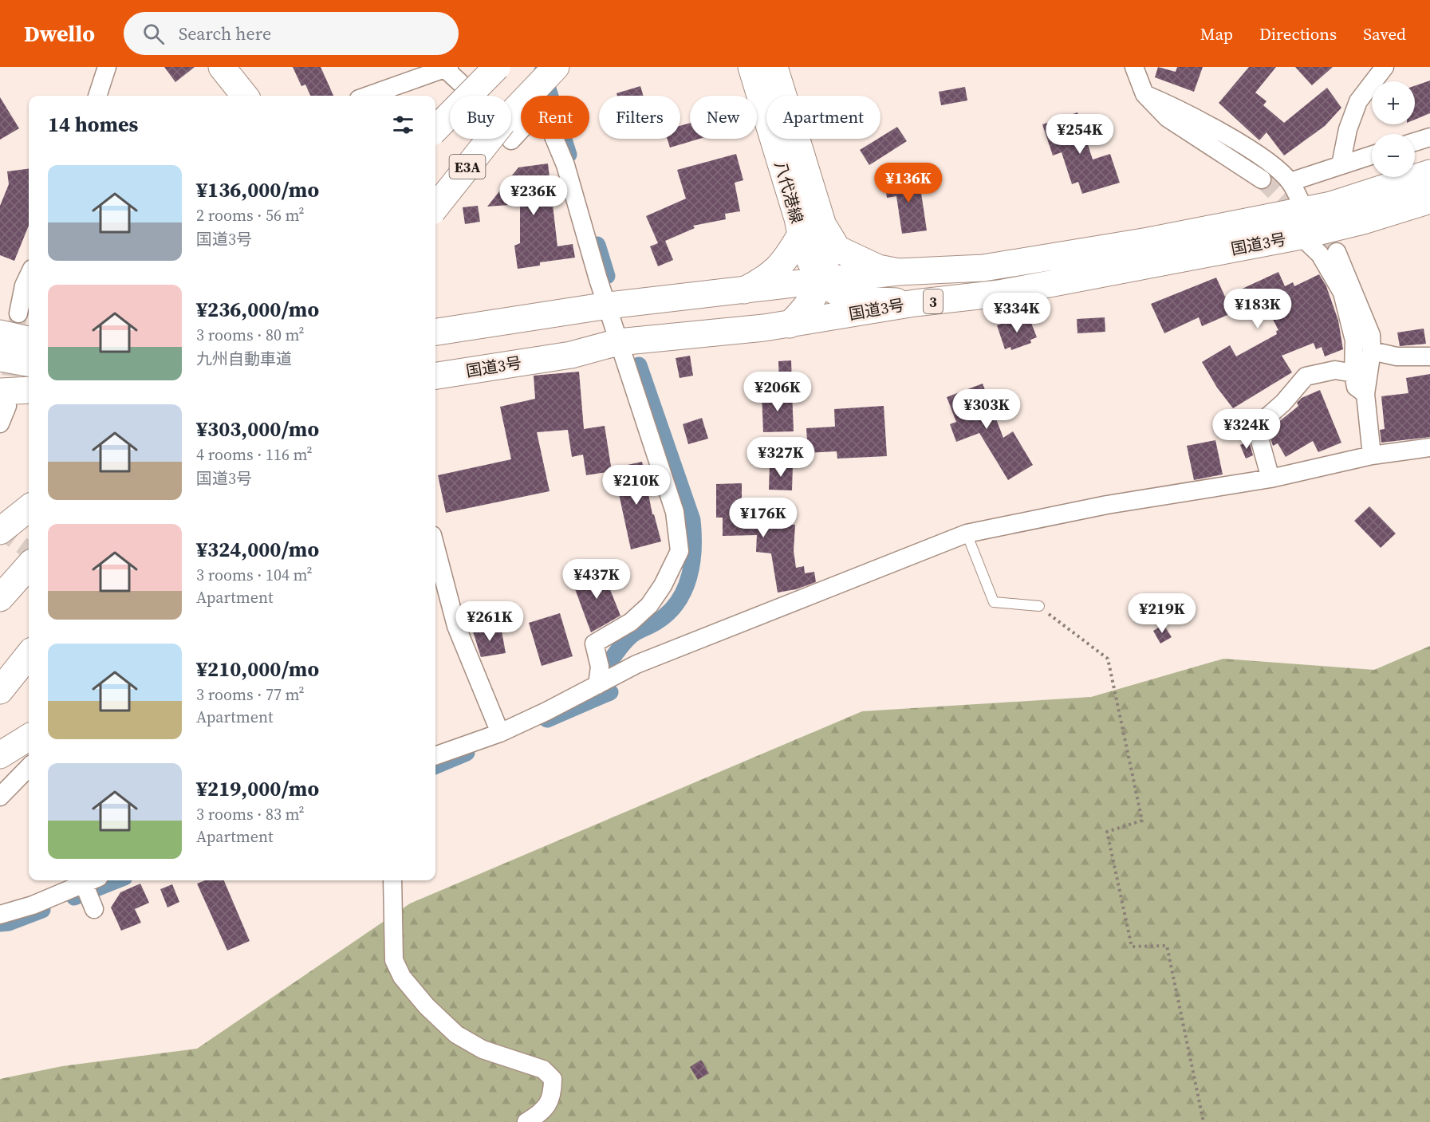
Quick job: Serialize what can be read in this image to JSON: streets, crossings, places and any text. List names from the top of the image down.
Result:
{
  "streets": {
    "main road": [
      "E3A",
      "八代港線",
      "国道3号",
      "3"
    ]
  },
  "crossings": [
    ["八代港線", "国道3号"]
  ],
  "page": {
    "header": "Dwello",
    "search": "Search here",
    "nav": ["Map", "Directions", "Saved"],
    "map_buttons": ["+", "−"],
    "chip": [
      "Buy",
      "Rent",
      "Filters",
      "New",
      "Apartment"
    ],
    "heading": "14 homes",
    "price": [
      "¥254K",
      "¥136K",
      "¥236K",
      "¥183K",
      "¥334K",
      "¥206K",
      "¥303K",
      "¥324K",
      "¥327K",
      "¥210K",
      "¥176K",
      "¥437K",
      "¥219K",
      "¥261K"
    ],
    "list": [
      {
        "name": "¥136,000/mo",
        "note": "2 rooms · 56 m² · 国道3号"
      },
      {
        "name": "¥236,000/mo",
        "note": "3 rooms · 80 m² · 九州自動車道"
      },
      {
        "name": "¥303,000/mo",
        "note": "4 rooms · 116 m² · 国道3号"
      },
      {
        "name": "¥324,000/mo",
        "note": "3 rooms · 104 m² · Apartment"
      },
      {
        "name": "¥210,000/mo",
        "note": "3 rooms · 77 m² · Apartment"
      },
      {
        "name": "¥219,000/mo",
        "note": "3 rooms · 83 m² · Apartment"
      }
    ]
  }
}
